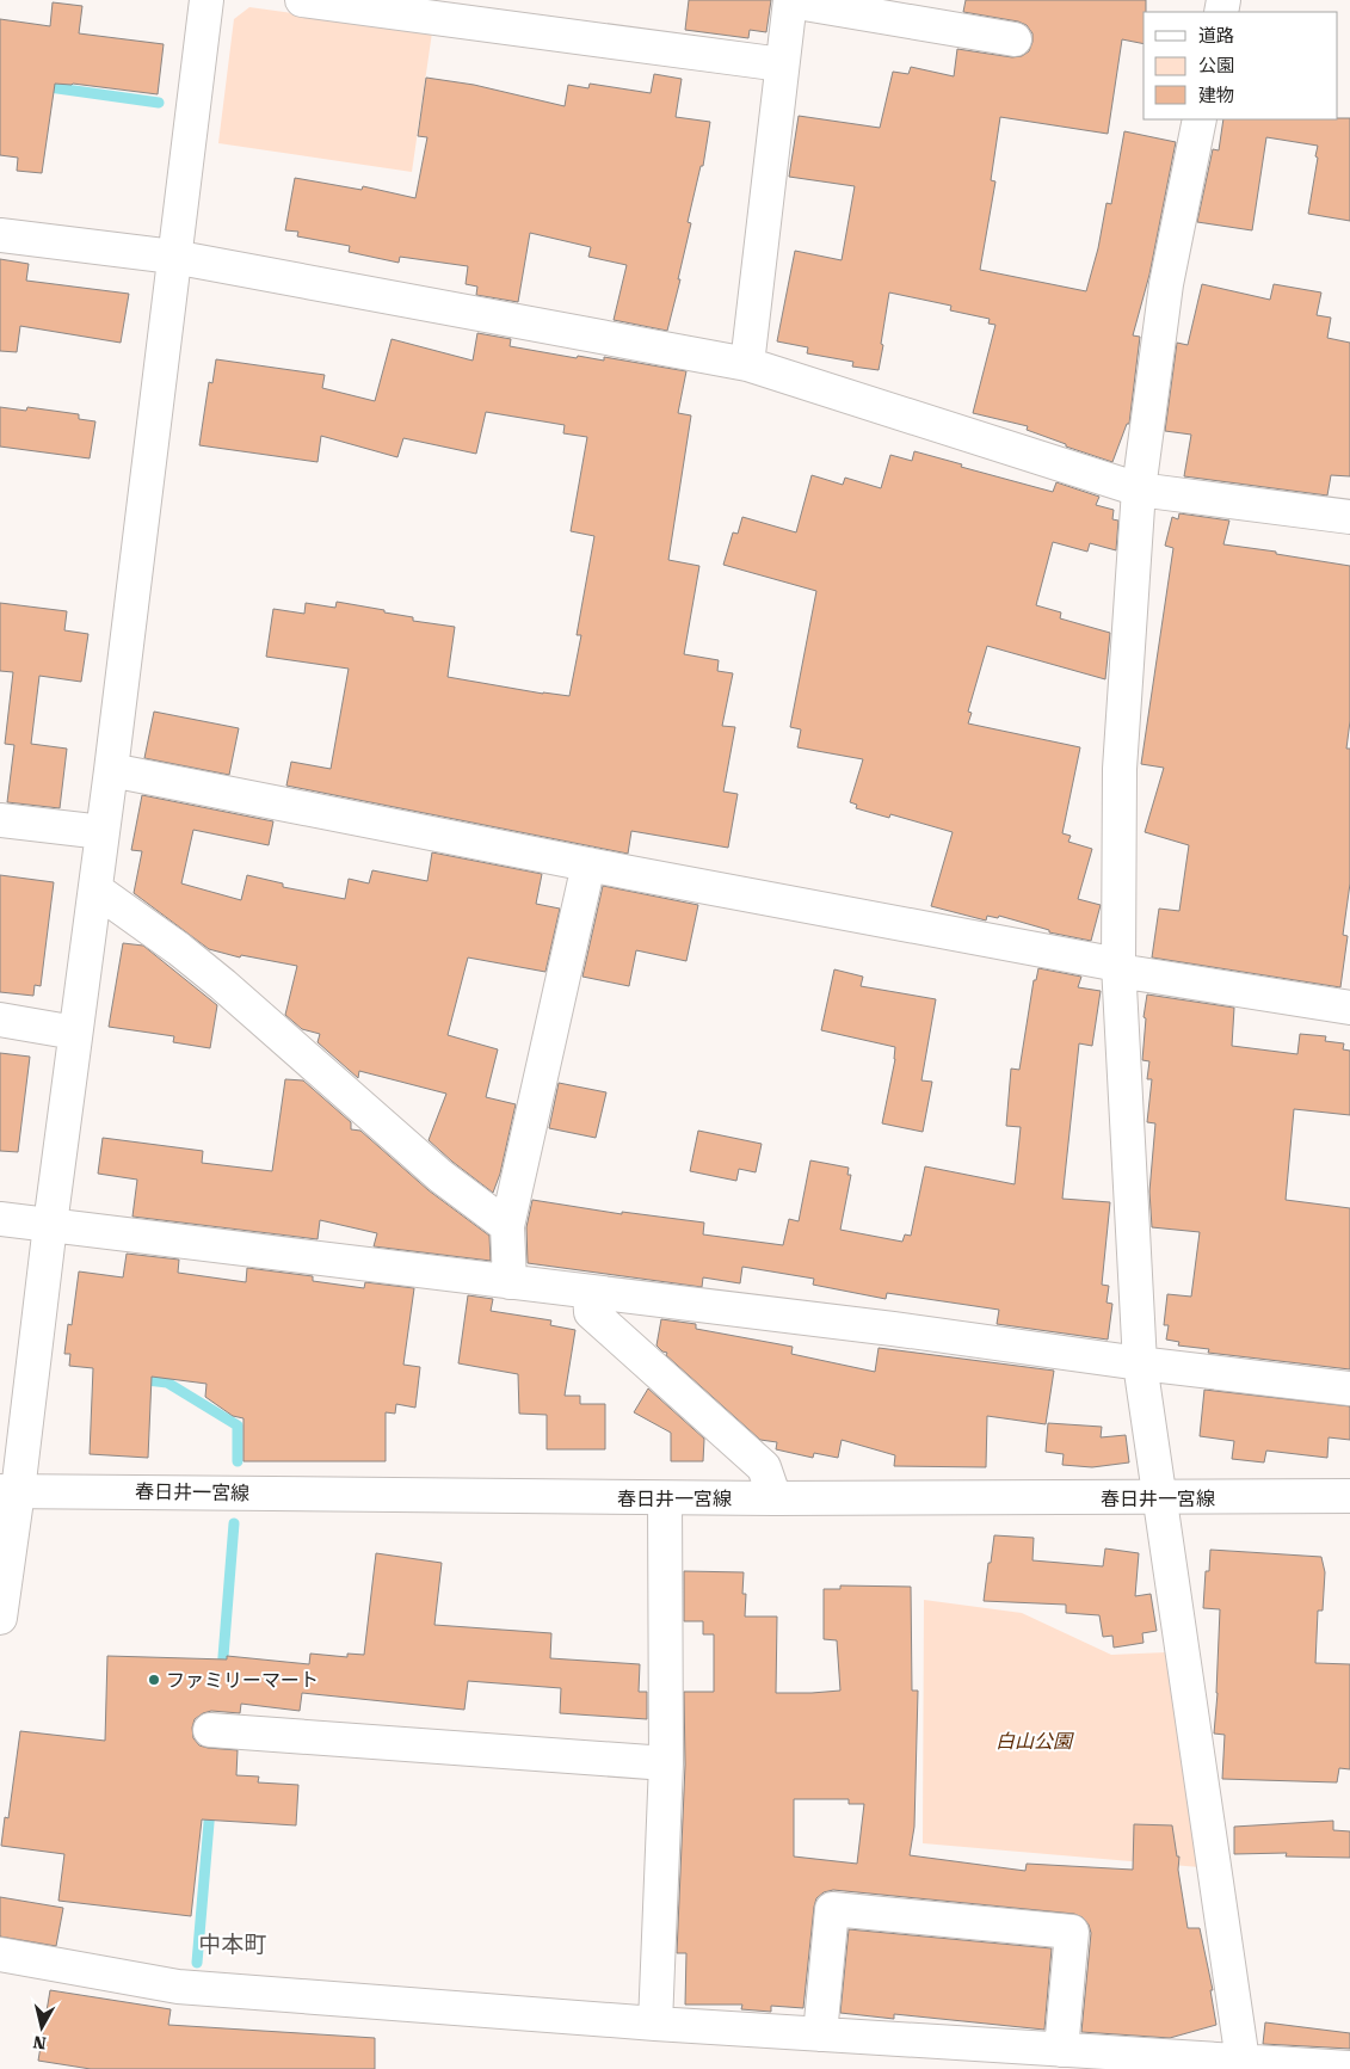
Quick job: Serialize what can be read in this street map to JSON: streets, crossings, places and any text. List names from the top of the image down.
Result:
{
  "streets": {
    "street": ["春日井一宮線"]
  },
  "districts": ["中本町"],
  "parks": ["白山公園"],
  "places": ["ファミリーマート"],
  "legend": ["道路", "公園", "建物"],
  "north": "bottom"
}
